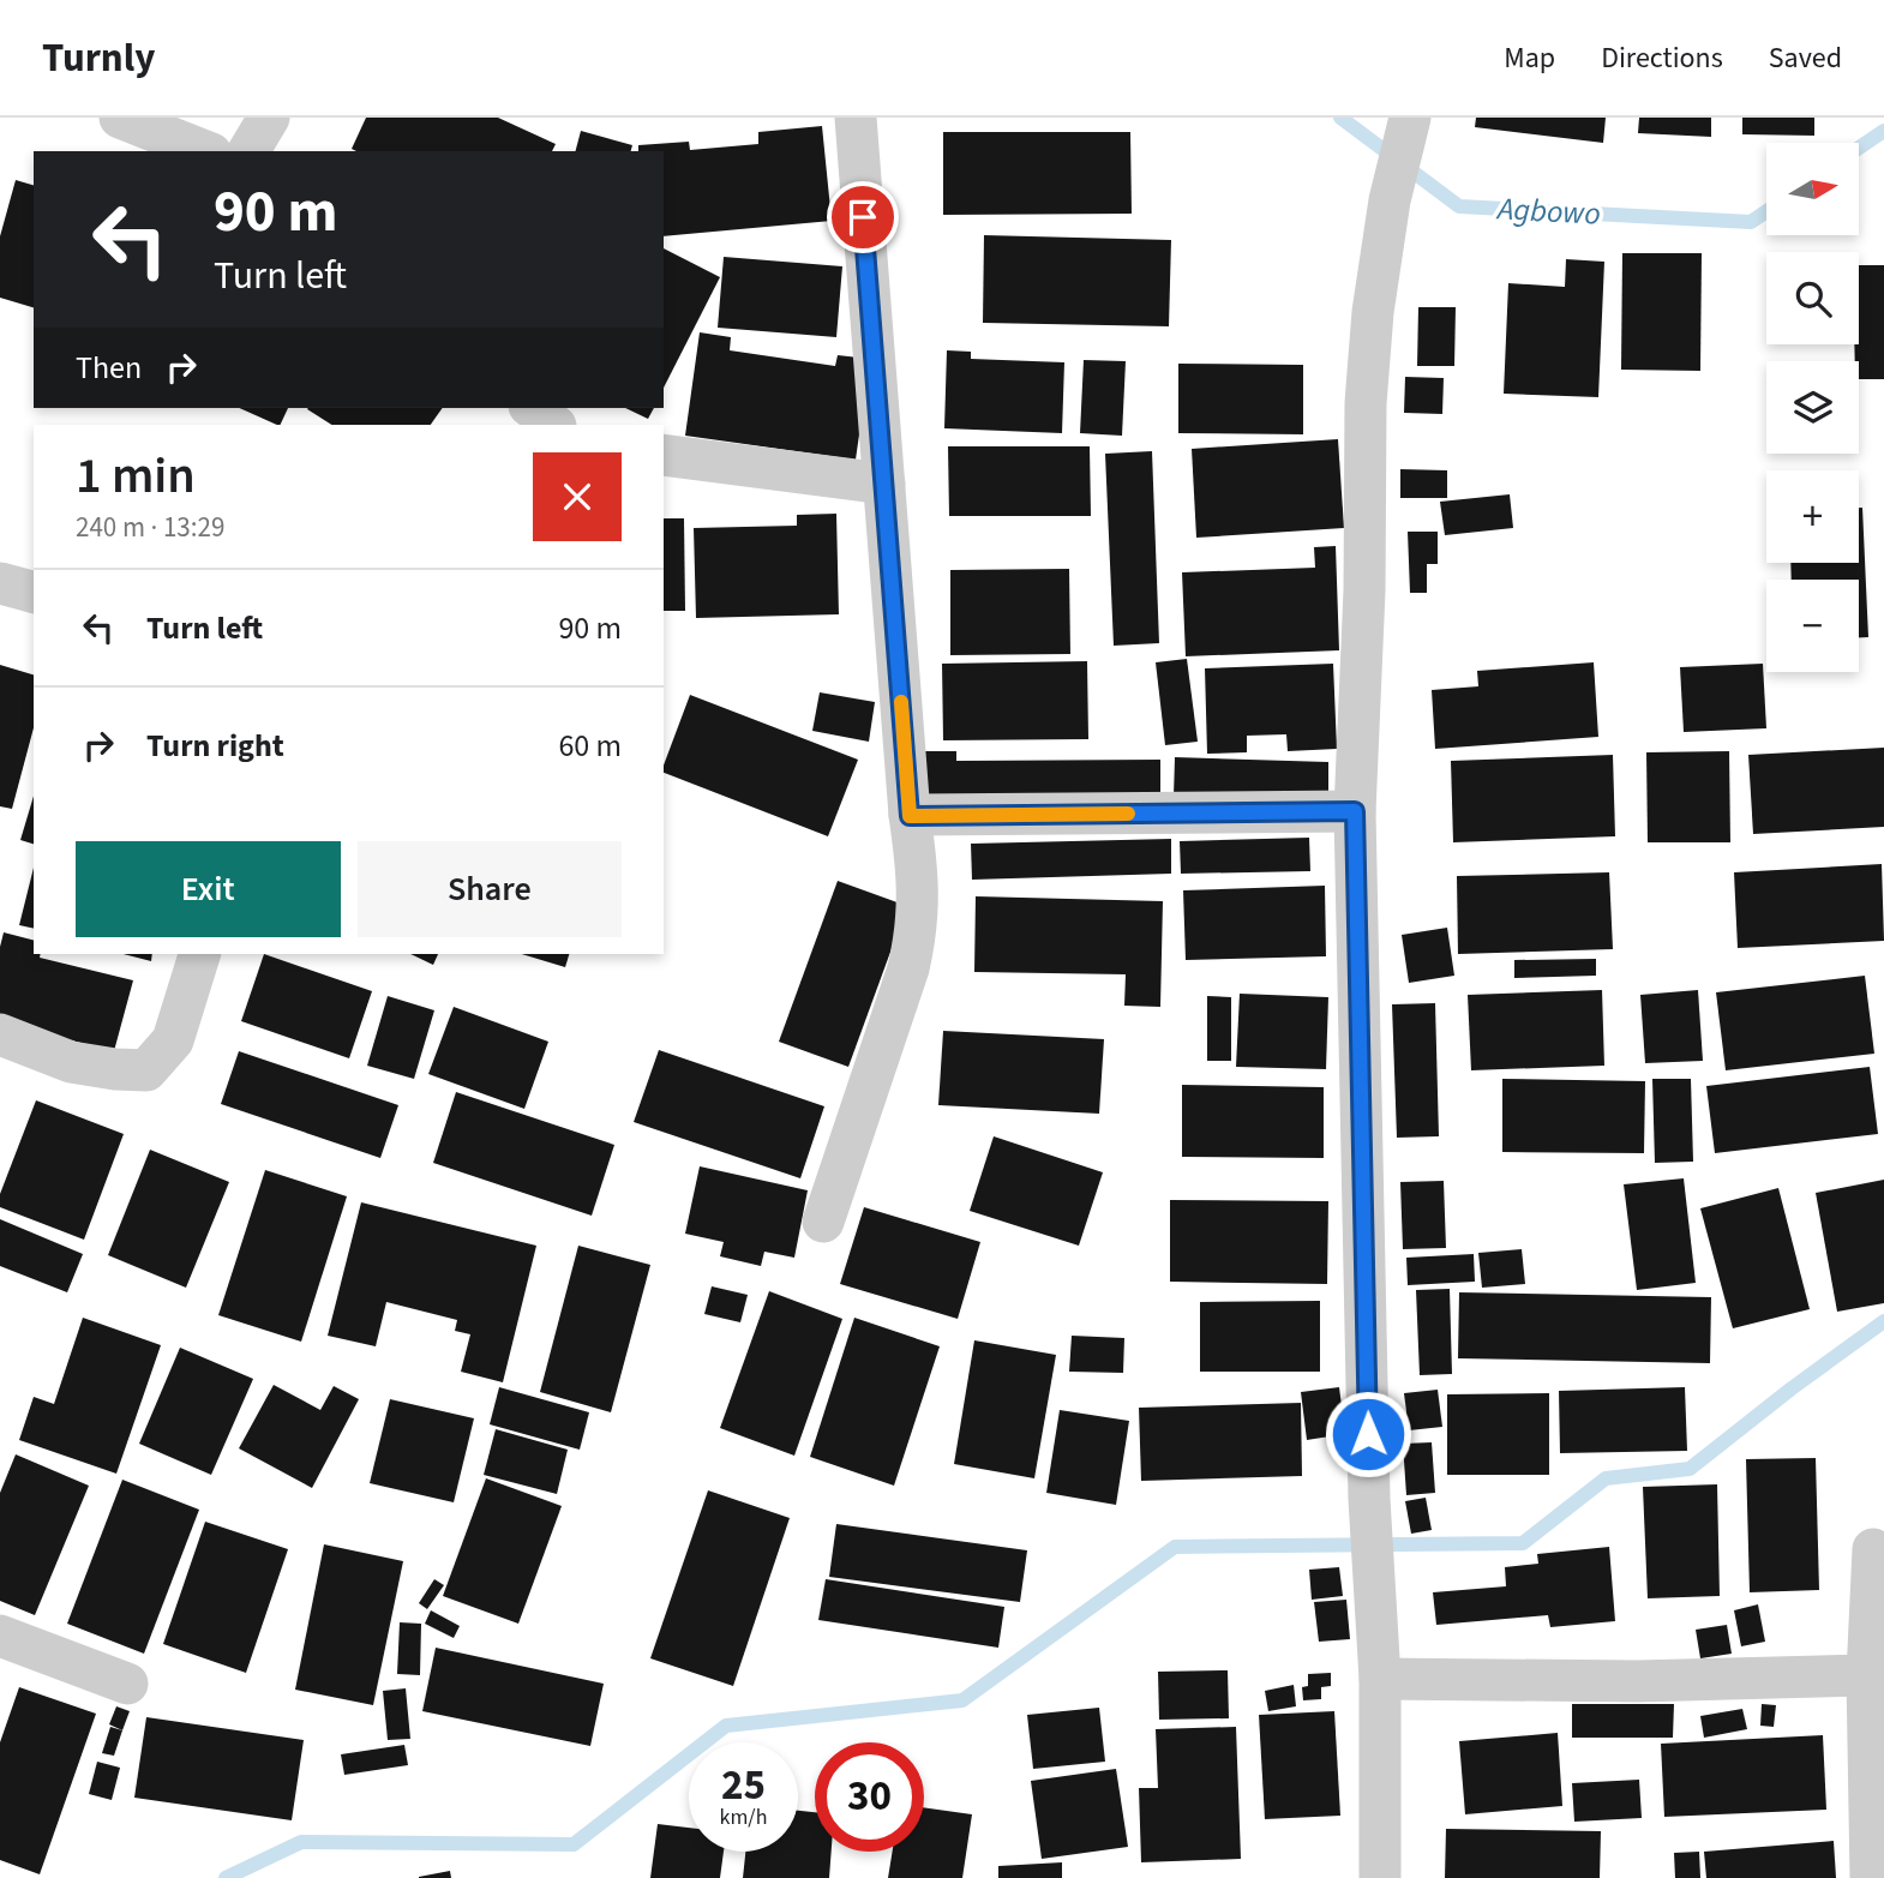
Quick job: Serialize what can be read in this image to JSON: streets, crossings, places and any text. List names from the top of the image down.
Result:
{
  "water": ["Agbowo"],
  "north": "right",
  "page": {
    "header": "Turnly",
    "nav": ["Map", "Directions", "Saved"],
    "map_buttons": ["+", "−"],
    "turn": ["90 m", "Turn left"],
    "then": "Then",
    "heading": ["1 min", "240 m · 13:29"],
    "list": [
      {
        "name": "Turn left",
        "value": "90 m"
      },
      {
        "name": "Turn right",
        "value": "60 m"
      }
    ],
    "buttons": ["Exit", "Share"],
    "speed": "25 km/h",
    "limit": "30"
  }
}
